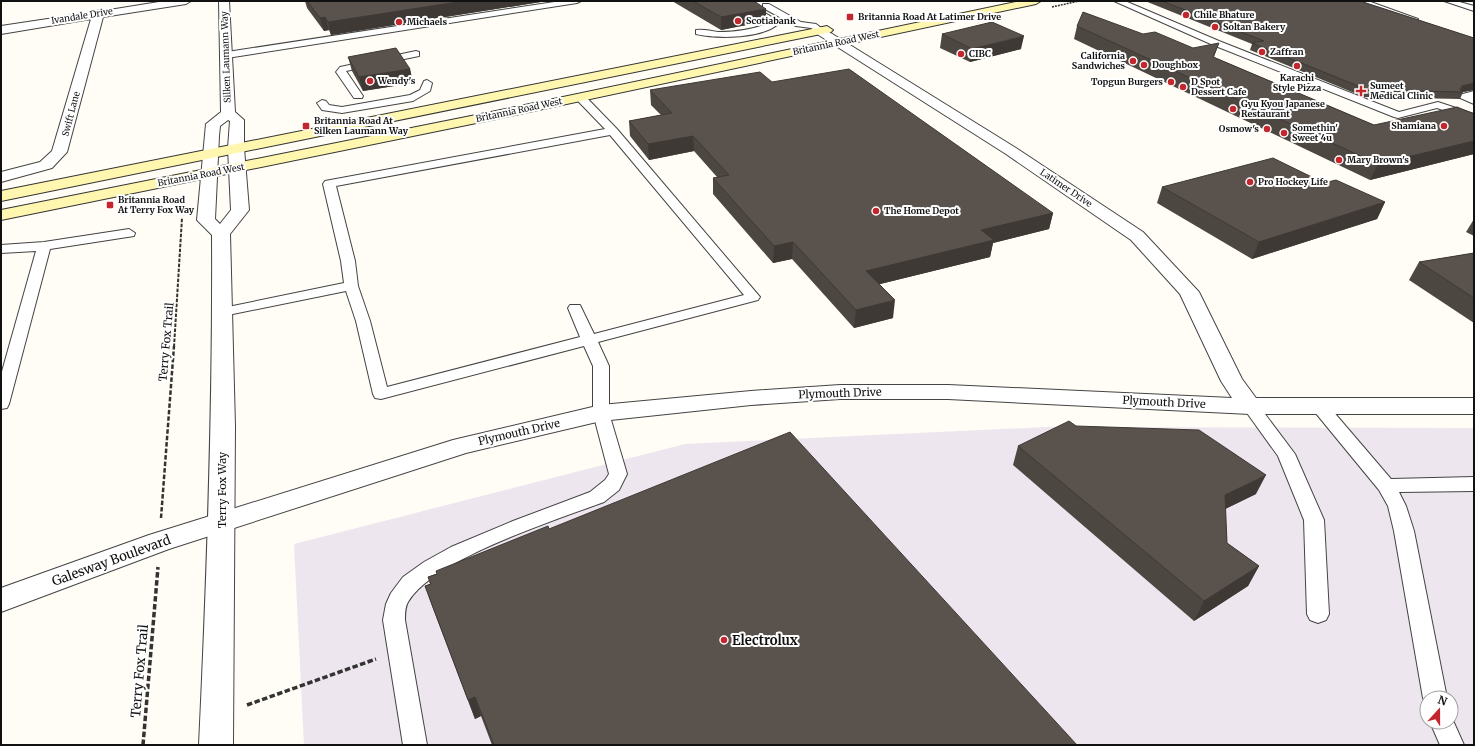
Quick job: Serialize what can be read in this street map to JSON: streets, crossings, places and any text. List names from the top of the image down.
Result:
{
  "streets": {
    "main road": ["Britannia Road West"],
    "street": [
      "Ivandale Drive",
      "Silken Laumann Way",
      "Swift Lane",
      "Latimer Drive",
      "Plymouth Drive",
      "Terry Fox Way",
      "Galesway Boulevard"
    ],
    "path": ["Terry Fox Trail"]
  },
  "crossings": [
    ["Ivandale Drive", "Swift Lane"],
    ["Britannia Road West", "Silken Laumann Way"],
    ["Britannia Road West", "Latimer Drive"],
    ["Latimer Drive", "Plymouth Drive"],
    ["Plymouth Drive", "Terry Fox Way"],
    ["Plymouth Drive", "Galesway Boulevard"],
    ["Terry Fox Way", "Galesway Boulevard"]
  ],
  "places": {
    "other": [
      "Chile Bhature",
      "Scotiabank",
      "Michaels",
      "Soltan Bakery",
      "Zaffran",
      "CIBC",
      "California Sandwiches",
      "Doughbox",
      "Karachi Style Pizza",
      "Wendy's",
      "Topgun Burgers",
      "D Spot Dessert Cafe",
      "Gyu Kyou Japanese Restaurant",
      "Shamiana",
      "Osmow's",
      "Somethin' Sweet 4u",
      "Mary Brown's",
      "Pro Hockey Life",
      "The Home Depot",
      "Electrolux"
    ],
    "transit": ["Britannia Road At Latimer Drive", "Britannia Road At Silken Laumann Way", "Britannia Road At Terry Fox Way"],
    "health": ["Sumeet Medical Clinic"]
  },
  "north": "top"
}
